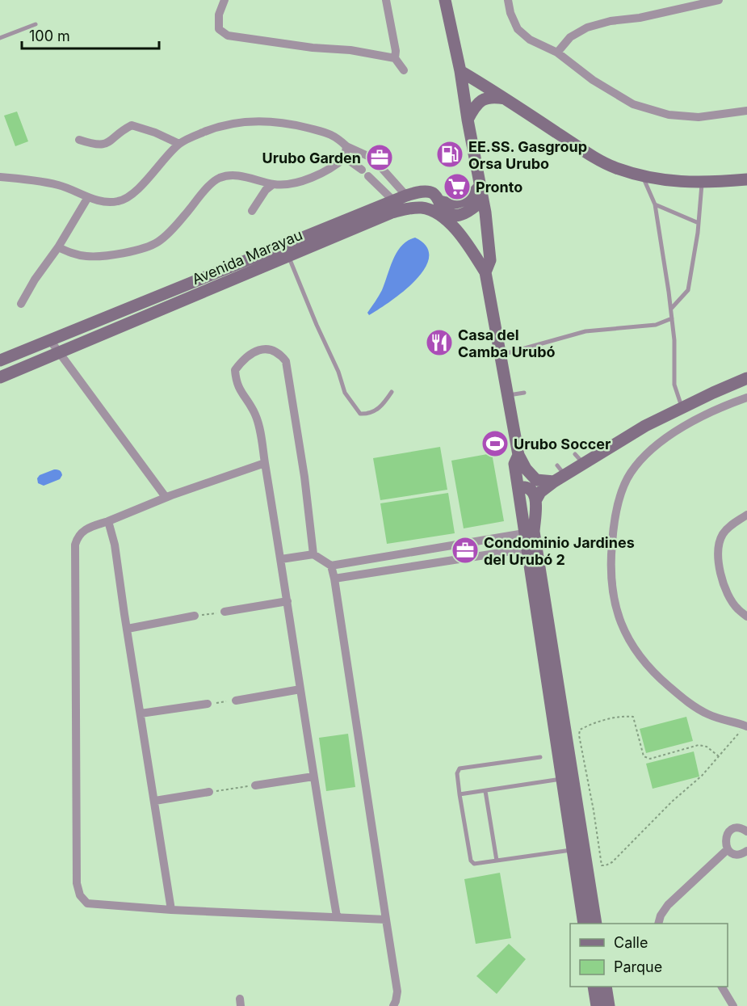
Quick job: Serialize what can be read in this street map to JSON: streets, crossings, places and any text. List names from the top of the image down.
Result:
{
  "streets": {
    "main road": ["Avenida Marayau"]
  },
  "places": {
    "fuel station": ["EE.SS. Gasgroup Orsa Urubo"],
    "office": ["Urubo Garden", "Condominio Jardines del Urubó 2"],
    "supermarket": ["Pronto"],
    "restaurant": ["Casa del Camba Urubó"],
    "sports": ["Urubo Soccer"]
  },
  "legend": ["Calle", "Parque"],
  "scale_bar": "100 m"
}
